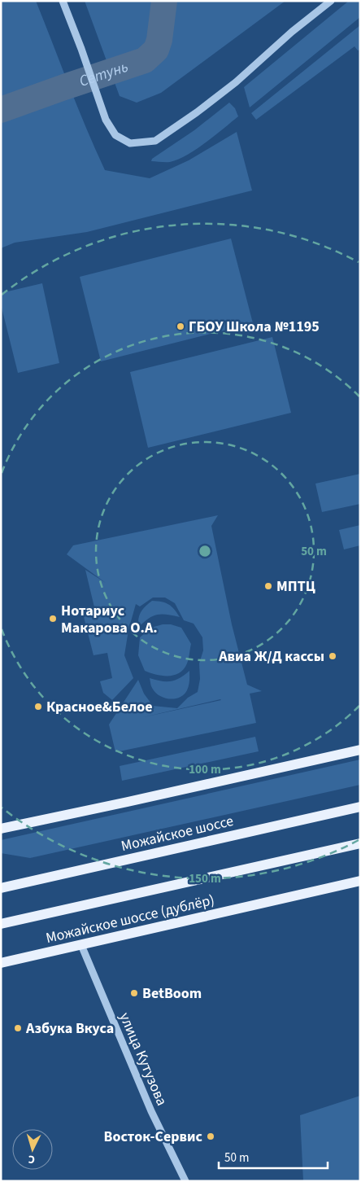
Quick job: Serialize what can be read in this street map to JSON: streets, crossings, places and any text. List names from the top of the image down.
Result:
{
  "streets": {
    "main road": ["Можайское шоссе", "Можайское шоссе (дублёр)"],
    "street": ["улица Кутузова"]
  },
  "crossings": [
    ["Можайское шоссе (дублёр)", "улица Кутузова"]
  ],
  "water": ["Сетунь"],
  "places": [
    "ГБОУ Школа №1195",
    "МПТЦ",
    "Нотариус Макарова О.А.",
    "Авиа Ж/Д кассы",
    "Красное&Белое",
    "BetBoom",
    "Азбука Вкуса",
    "Восток-Сервис"
  ],
  "scale_bar": "50 m",
  "north": "bottom",
  "rings": ["50 m", "100 m", "150 m"]
}
